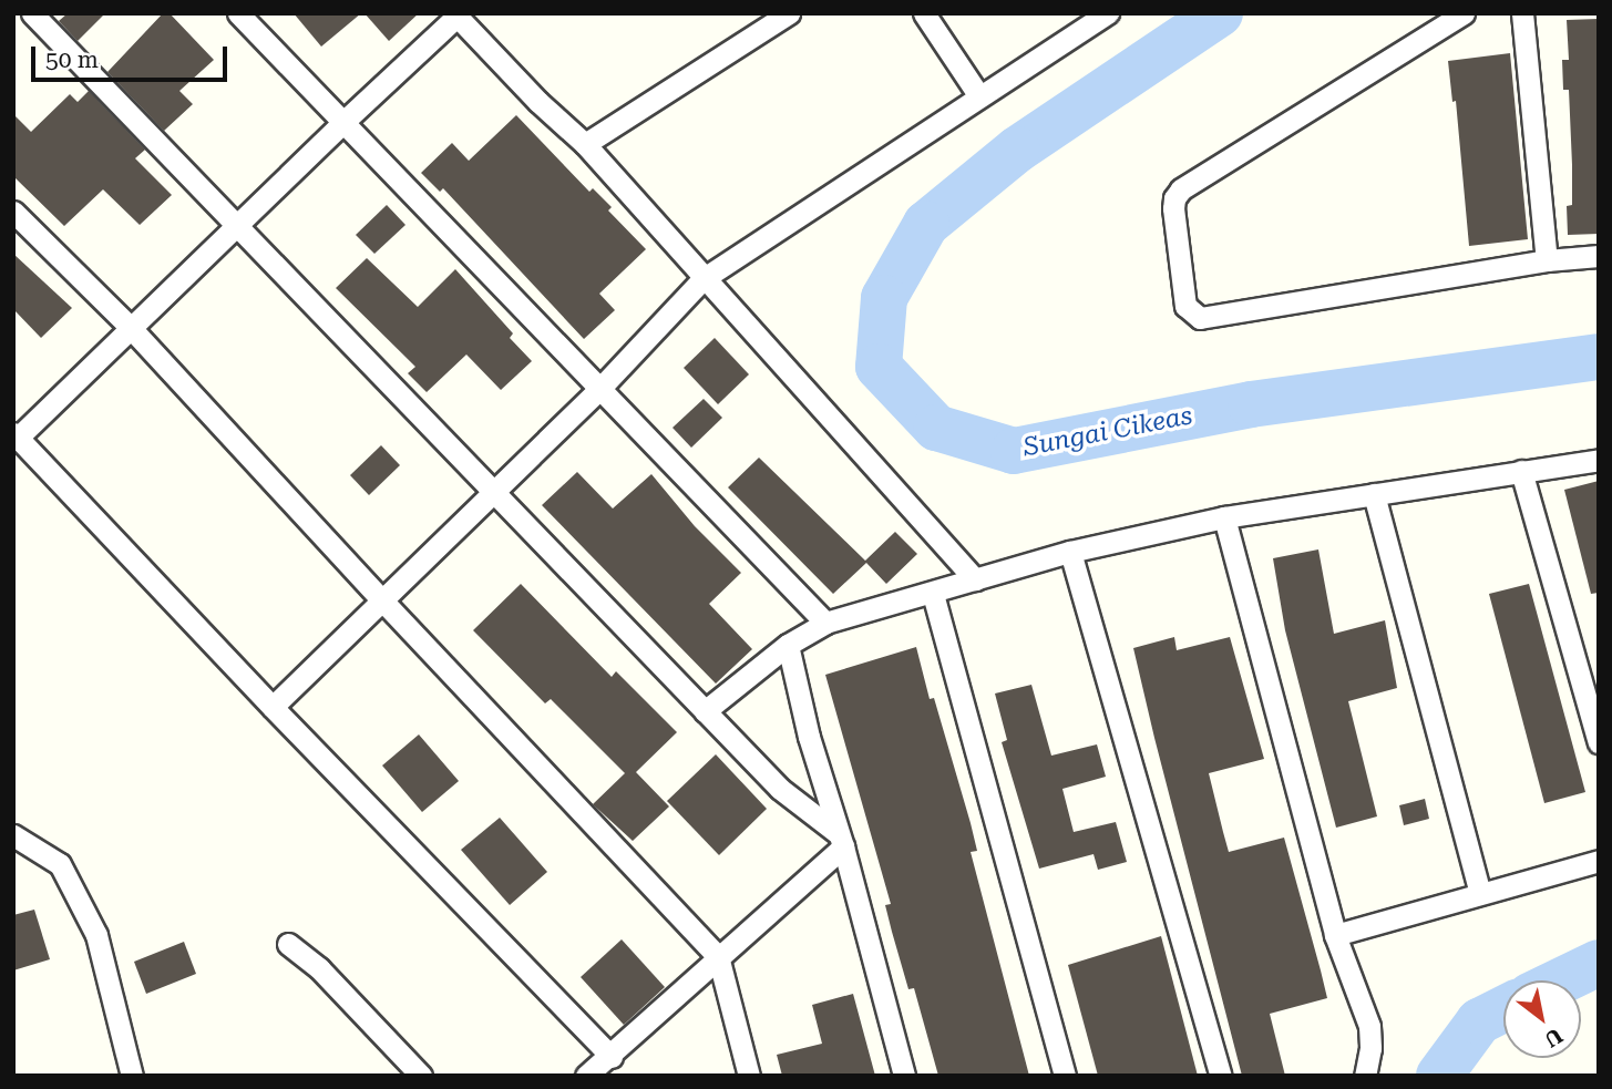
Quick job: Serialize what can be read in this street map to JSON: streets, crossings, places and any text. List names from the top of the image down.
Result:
{
  "water": ["Sungai Cikeas"],
  "scale_bar": "50 m",
  "north": "bottom right"
}
